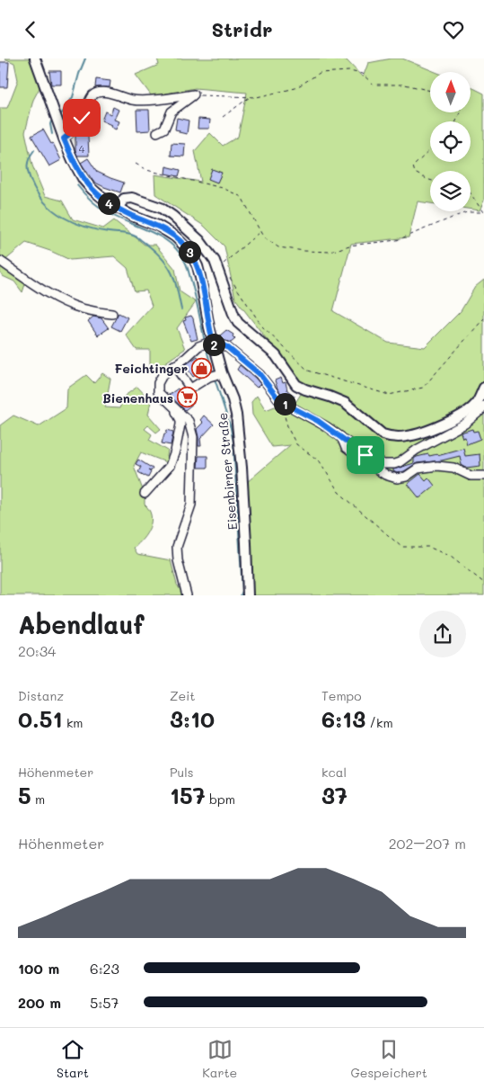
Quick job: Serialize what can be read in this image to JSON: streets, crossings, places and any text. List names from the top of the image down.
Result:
{
  "streets": {
    "main road": ["Eisenbirner Straße"]
  },
  "places": {
    "shop": ["Feichtinger"],
    "supermarket": ["Bienenhaus"]
  },
  "house_numbers": ["4"],
  "north": "top",
  "page": {
    "header": "Stridr",
    "pins": [
      "4",
      "3",
      "2",
      "1"
    ],
    "heading": ["Abendlauf", "20:34"],
    "stats": [
      ["Distanz", "0.51 km"],
      ["Zeit", "3:10"],
      ["Tempo", "6:13 /km"],
      ["Höhenmeter", "5 m"],
      ["Puls", "157 bpm"],
      ["kcal", "37"]
    ],
    "chart": ["Höhenmeter", "202–207 m"],
    "list": [
      {
        "name": "100 m",
        "note": "6:23"
      },
      {
        "name": "200 m",
        "note": "5:57"
      }
    ],
    "tabs": ["Start", "Karte", "Gespeichert"]
  }
}
